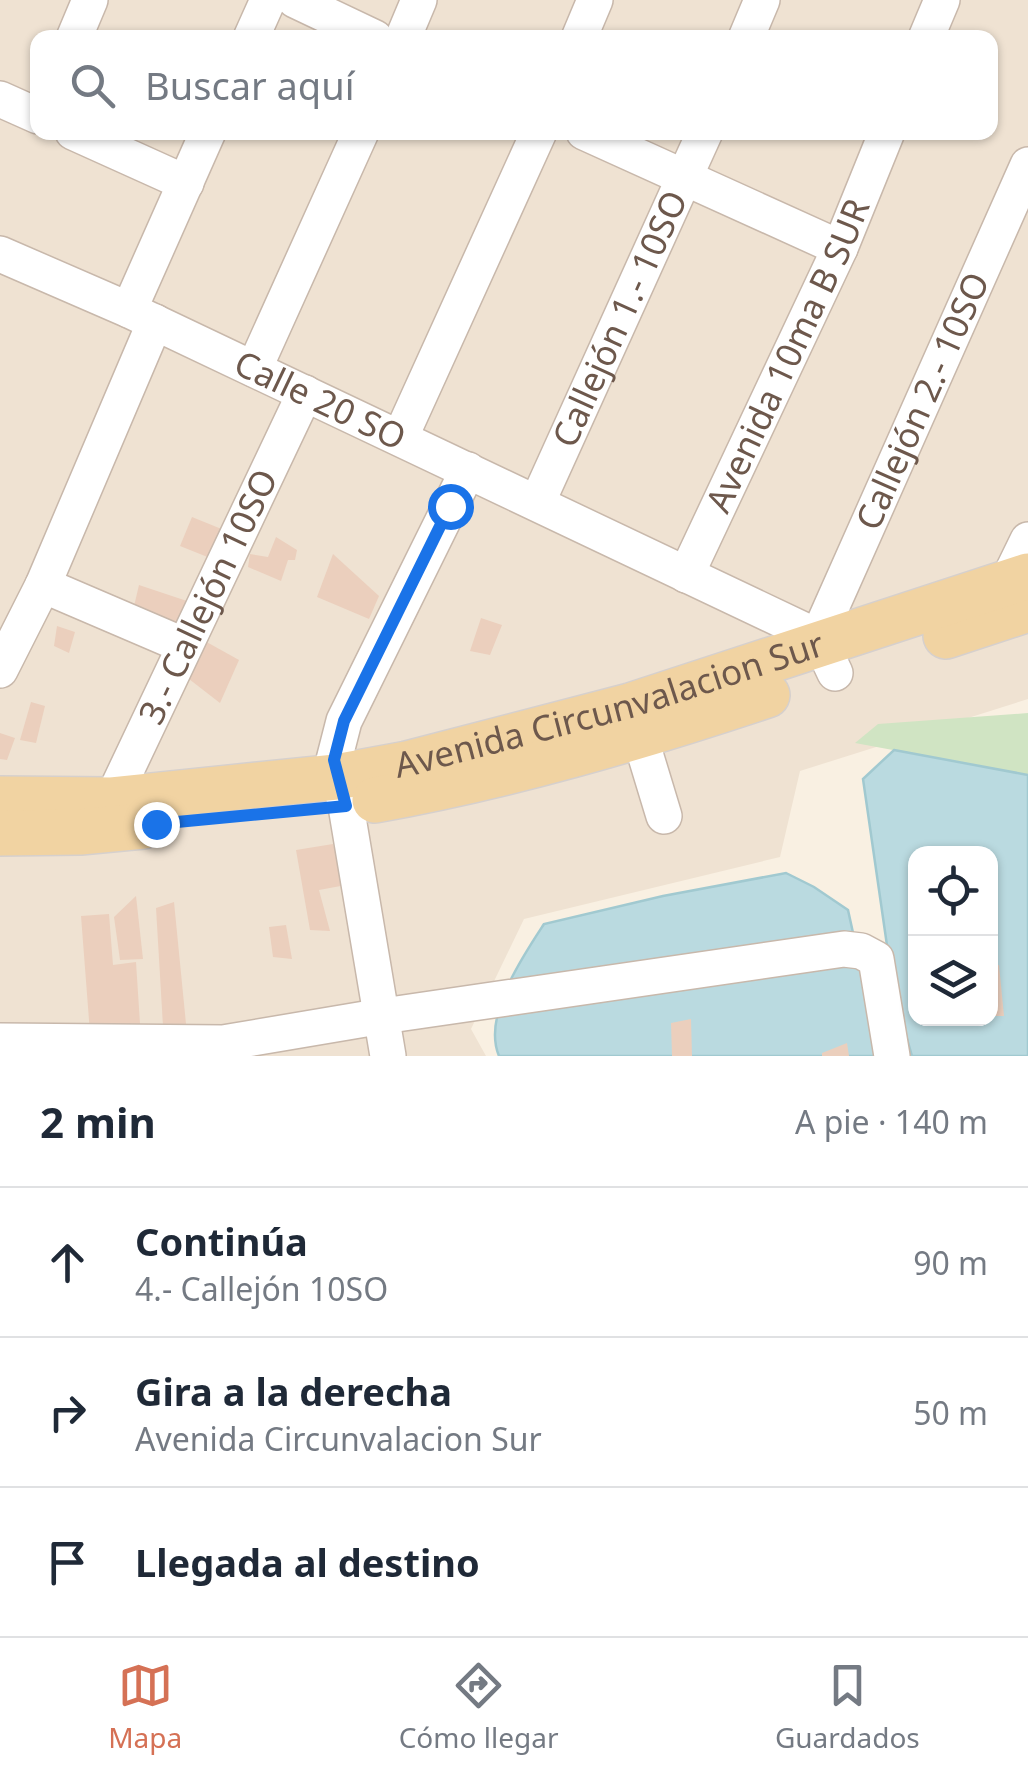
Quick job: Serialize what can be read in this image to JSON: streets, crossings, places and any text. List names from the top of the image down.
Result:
{
  "streets": {
    "main road": ["Avenida Circunvalacion Sur"],
    "street": [
      "Callejón 1.- 10SO",
      "Avenida 10ma B SUR",
      "Calle 20 SO",
      "Callejón 2.- 10SO",
      "3.- Callejón 10SO"
    ]
  },
  "crossings": [
    ["Callejón 1.- 10SO", "Calle 20 SO"],
    ["Avenida 10ma B SUR", "Calle 20 SO"],
    ["Calle 20 SO", "Callejón 2.- 10SO"],
    ["Calle 20 SO", "3.- Callejón 10SO"],
    ["Calle 20 SO", "Avenida Circunvalacion Sur"],
    ["Callejón 2.- 10SO", "Avenida Circunvalacion Sur"],
    ["3.- Callejón 10SO", "Avenida Circunvalacion Sur"]
  ],
  "page": {
    "search": "Buscar aquí",
    "heading": ["2 min", "A pie · 140 m"],
    "list": [
      ["Continúa", "4.- Callejón 10SO", "90 m"],
      ["Gira a la derecha", "Avenida Circunvalacion Sur", "50 m"],
      "Llegada al destino"
    ],
    "nav": ["Mapa", "Cómo llegar", "Guardados"]
  }
}
